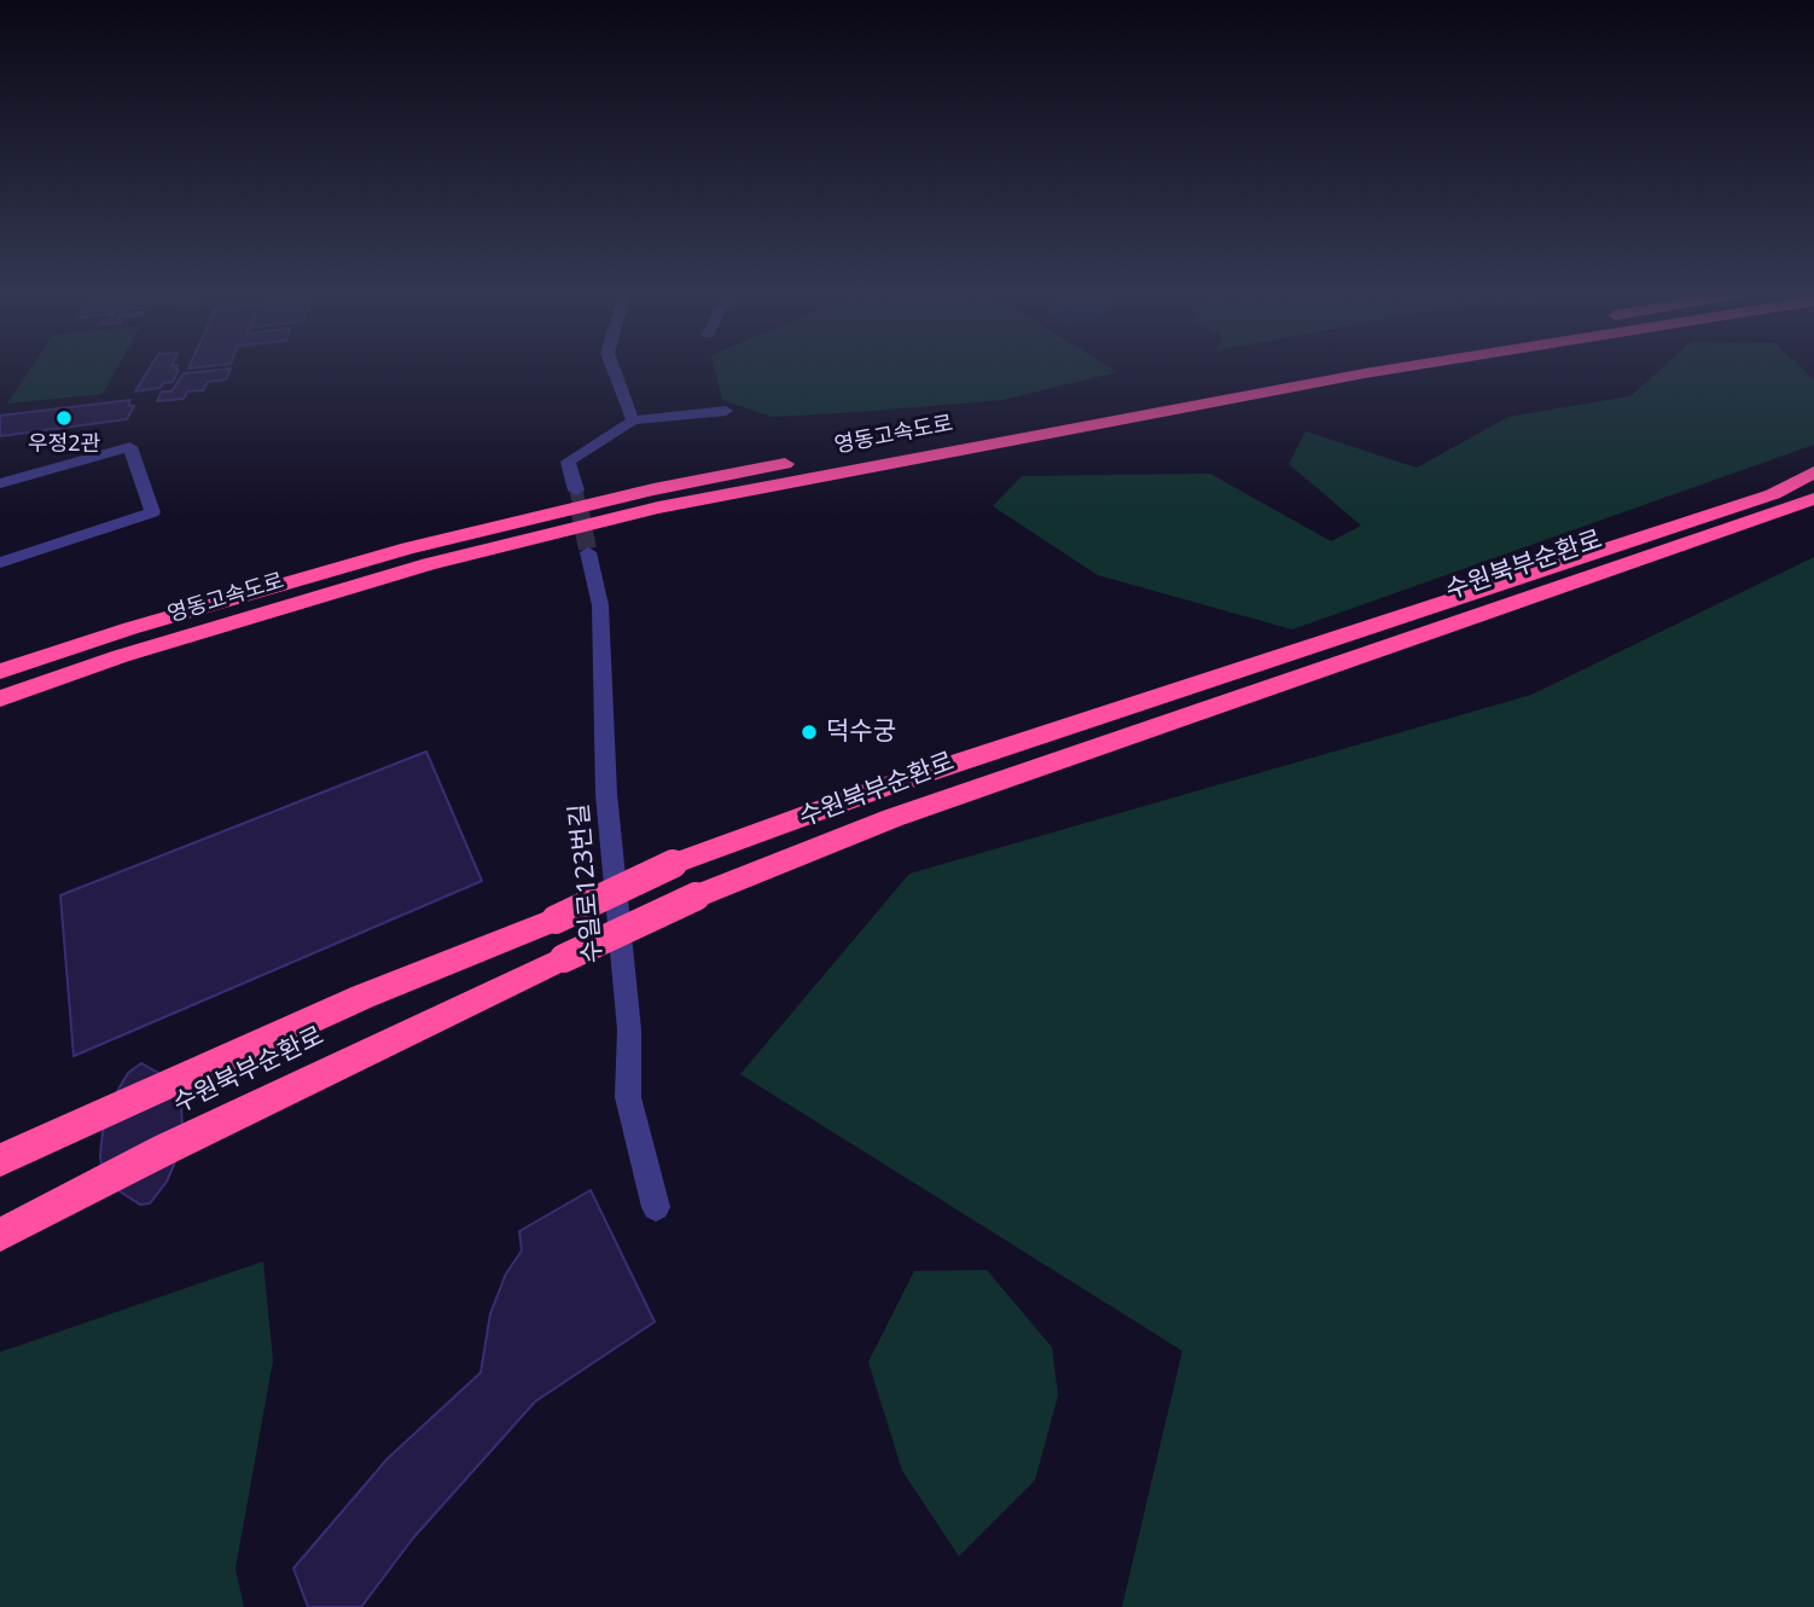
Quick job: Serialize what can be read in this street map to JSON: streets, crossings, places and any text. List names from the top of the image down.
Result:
{
  "streets": {
    "highway": ["영동고속도로", "수원북부순환로"],
    "street": ["수일로123번길"]
  },
  "places": ["우정2관", "덕수궁"]
}
